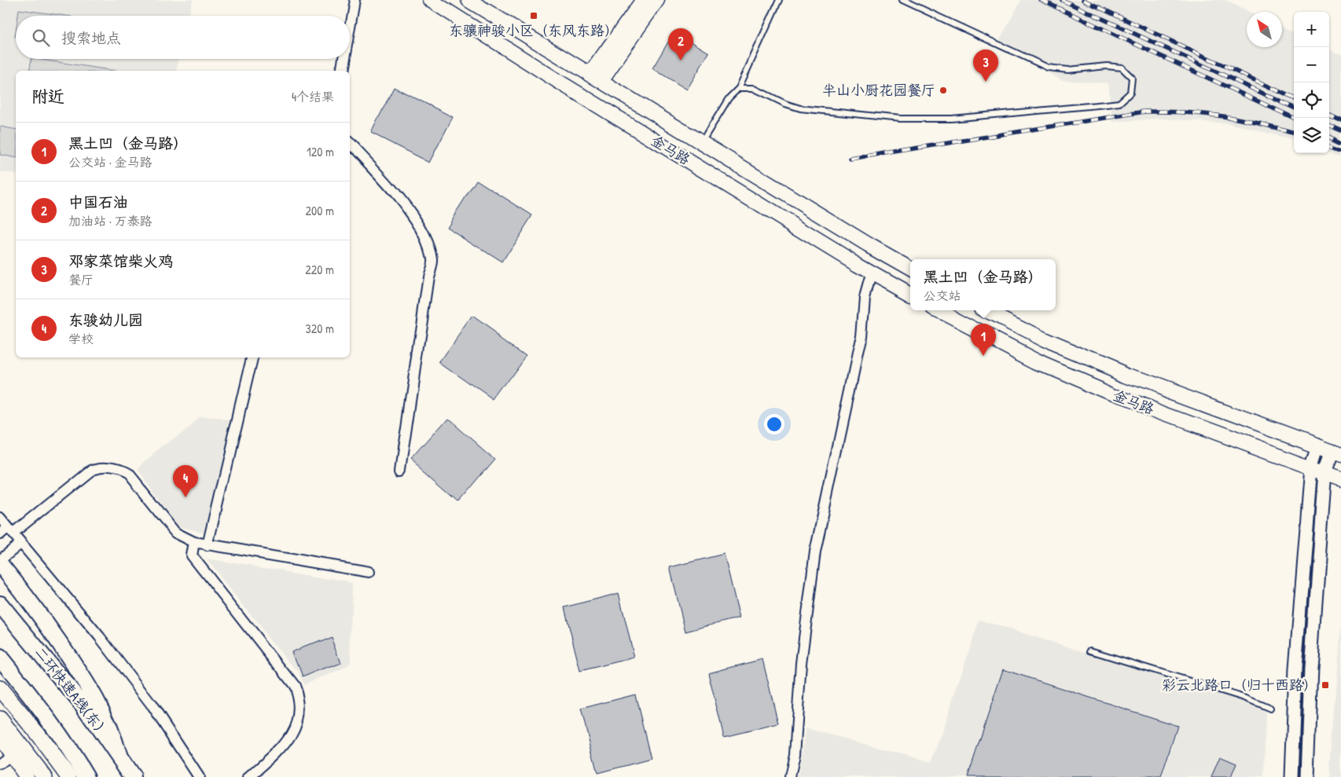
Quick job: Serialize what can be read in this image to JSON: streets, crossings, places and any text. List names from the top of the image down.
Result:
{
  "streets": {
    "highway": ["二环快速A线(东)"],
    "main road": ["金马路"]
  },
  "places": {
    "transit": ["东骧神骏小区（东风东路）", "彩云北路口（归十西路）"],
    "other": ["半山小厨花园餐厅"]
  },
  "north": "top left",
  "page": {
    "map_buttons": ["+", "−"],
    "search": "搜索地点",
    "pins": [
      "2",
      "3",
      "1",
      "4"
    ],
    "heading": ["附近", "4个结果"],
    "list": [
      {
        "mark": "1",
        "name": "黑土凹（金马路）",
        "note": "公交站 · 金马路",
        "value": "120 m"
      },
      {
        "mark": "2",
        "name": "中国石油",
        "note": "加油站 · 万泰路",
        "value": "200 m"
      },
      {
        "mark": "3",
        "name": "邓家菜馆柴火鸡",
        "note": "餐厅",
        "value": "220 m"
      },
      {
        "mark": "4",
        "name": "东骏幼儿园",
        "note": "学校",
        "value": "320 m"
      }
    ],
    "popup": ["黑土凹（金马路）", "公交站"]
  }
}
